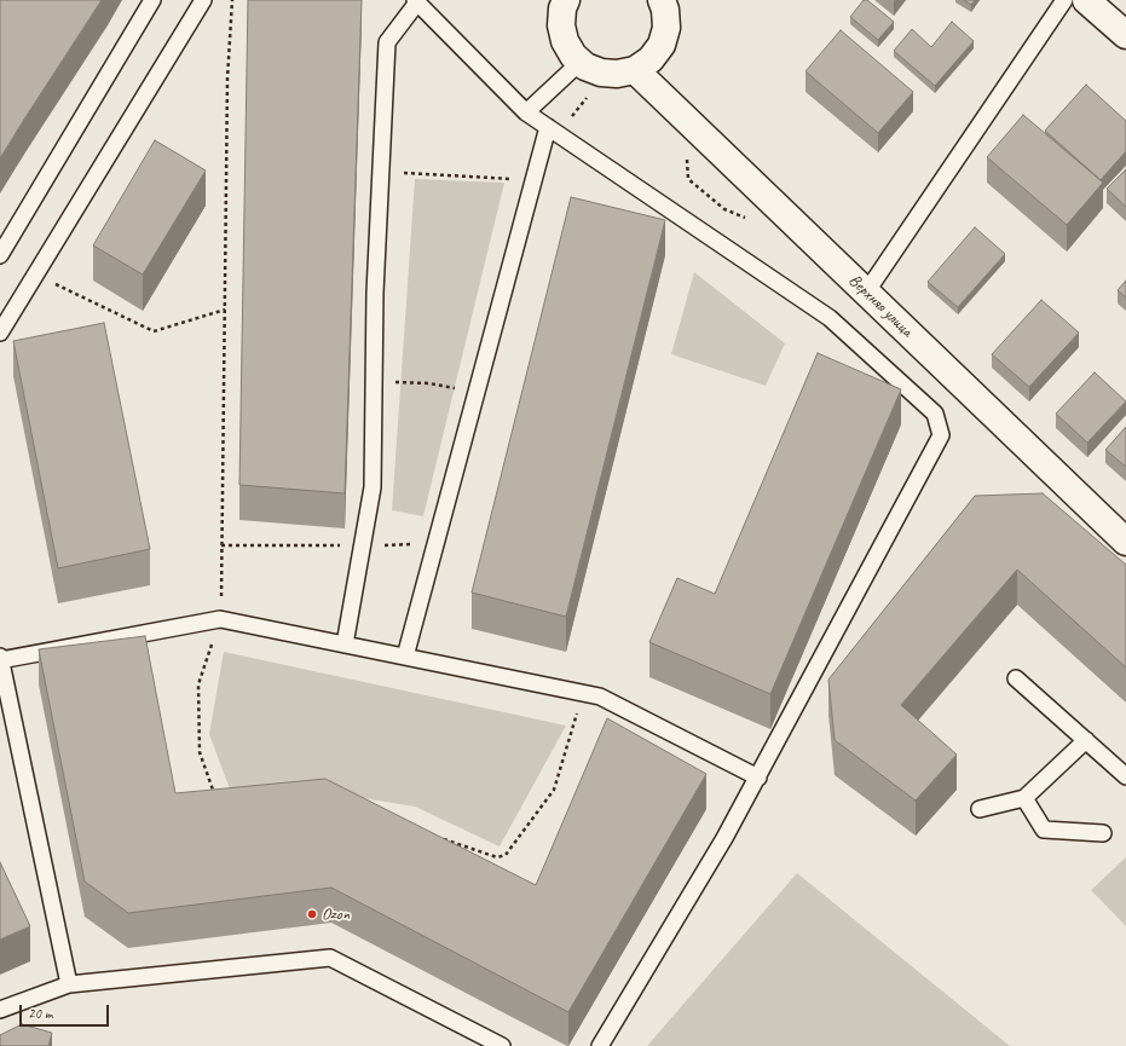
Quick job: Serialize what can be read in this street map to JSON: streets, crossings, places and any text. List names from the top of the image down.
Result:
{
  "streets": {
    "street": ["Верхняя улица"]
  },
  "places": ["Ozon"],
  "scale_bar": "20 m"
}
